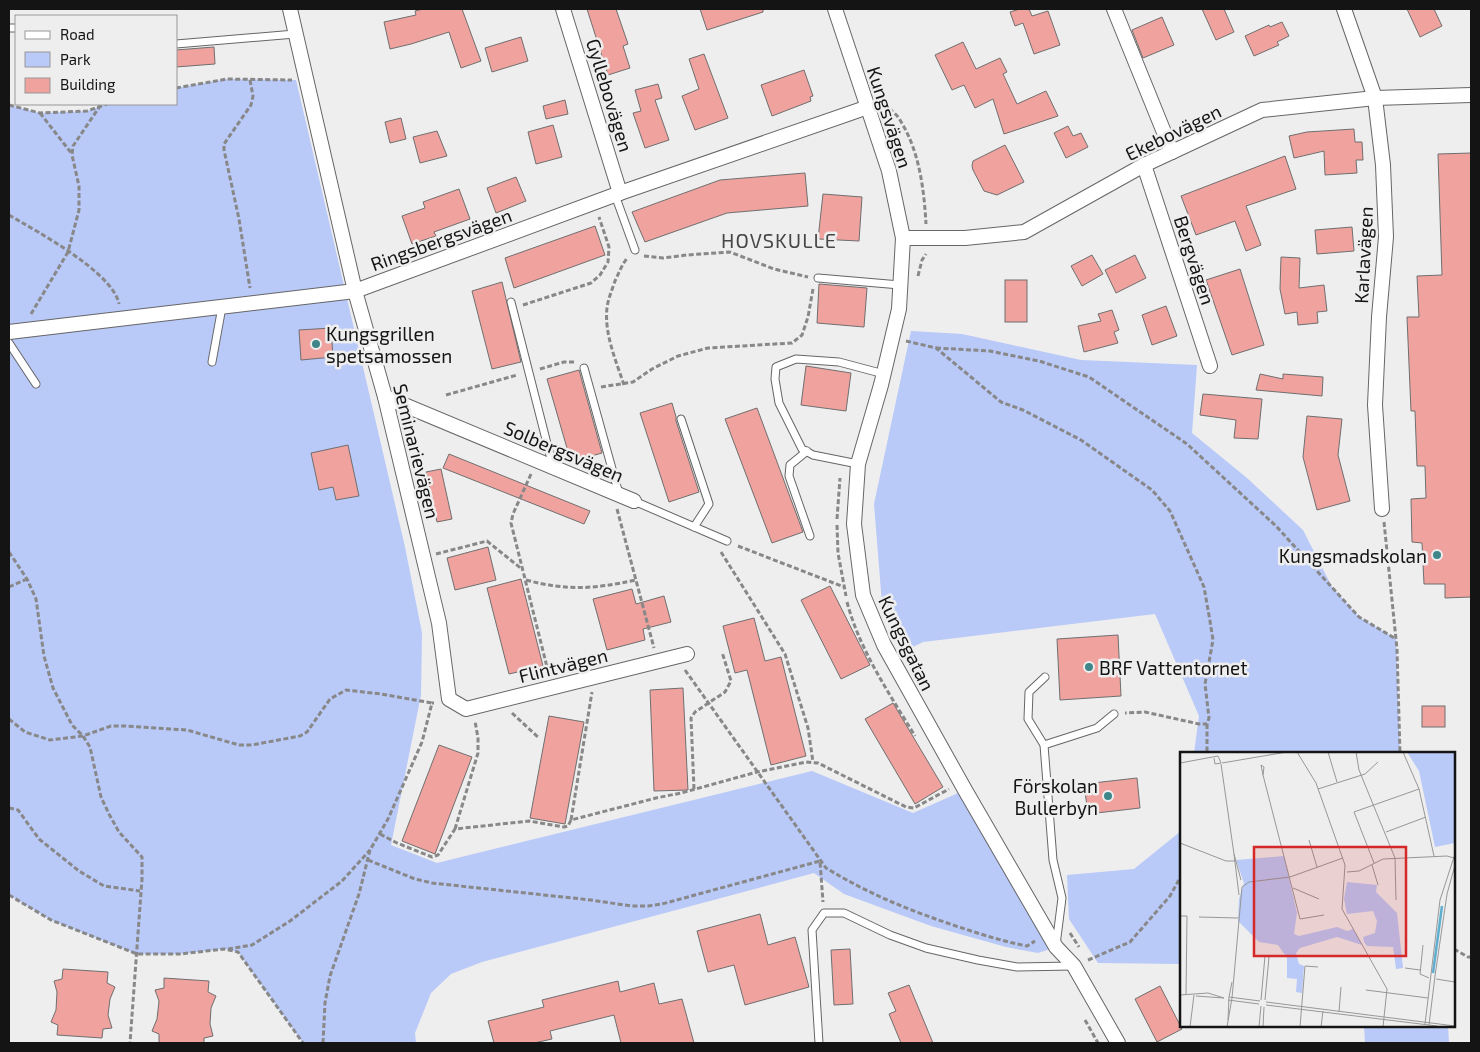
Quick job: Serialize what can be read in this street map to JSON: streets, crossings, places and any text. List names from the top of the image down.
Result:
{
  "streets": {
    "street": [
      "Gyllebovägen",
      "Kungsvägen",
      "Ekebovägen",
      "Ringsbergsvägen",
      "Karlavägen",
      "Bergvägen",
      "Seminarievägen",
      "Solbergsvägen",
      "Kungsgatan",
      "Flintvägen"
    ]
  },
  "crossings": [
    ["Gyllebovägen", "Ringsbergsvägen"],
    ["Kungsvägen", "Ekebovägen"],
    ["Kungsvägen", "Ringsbergsvägen"],
    ["Kungsvägen", "Kungsgatan"],
    ["Ekebovägen", "Karlavägen"],
    ["Ekebovägen", "Bergvägen"],
    ["Ekebovägen", "Kungsgatan"],
    ["Ringsbergsvägen", "Seminarievägen"],
    ["Seminarievägen", "Solbergsvägen"]
  ],
  "districts": ["HOVSKULLE"],
  "places": [
    "Kungsgrillen spetsamossen",
    "Kungsmadskolan",
    "BRF Vattentornet",
    "Förskolan Bullerbyn"
  ],
  "legend": ["Road", "Park", "Building"]
}
